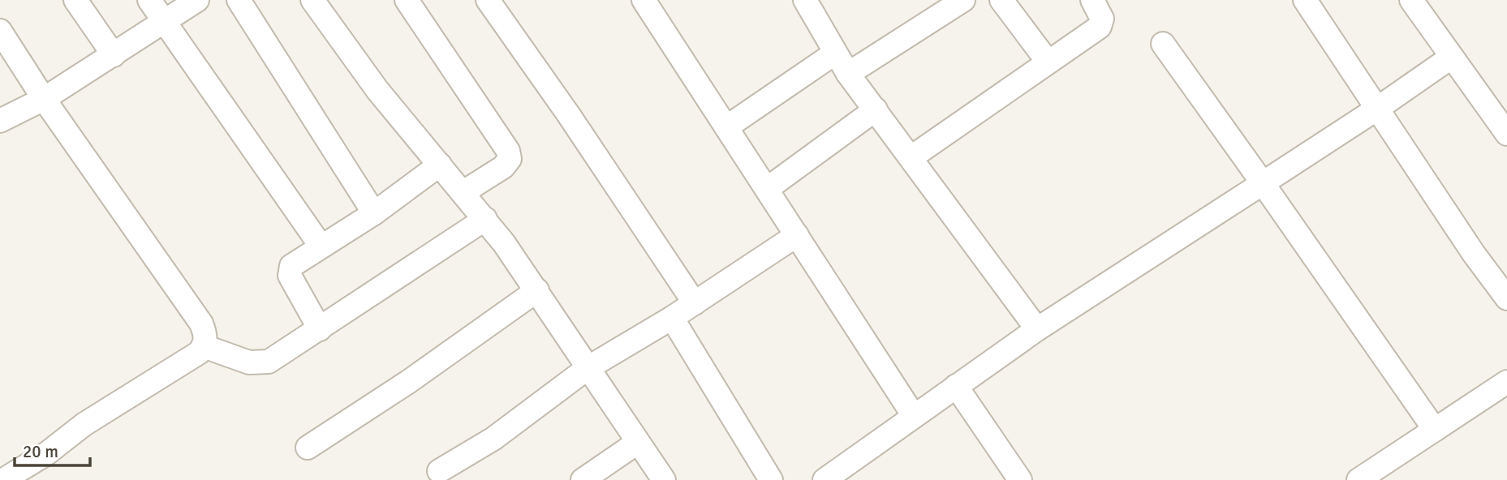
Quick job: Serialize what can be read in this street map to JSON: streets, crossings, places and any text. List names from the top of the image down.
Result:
{
  "scale_bar": "20 m"
}
